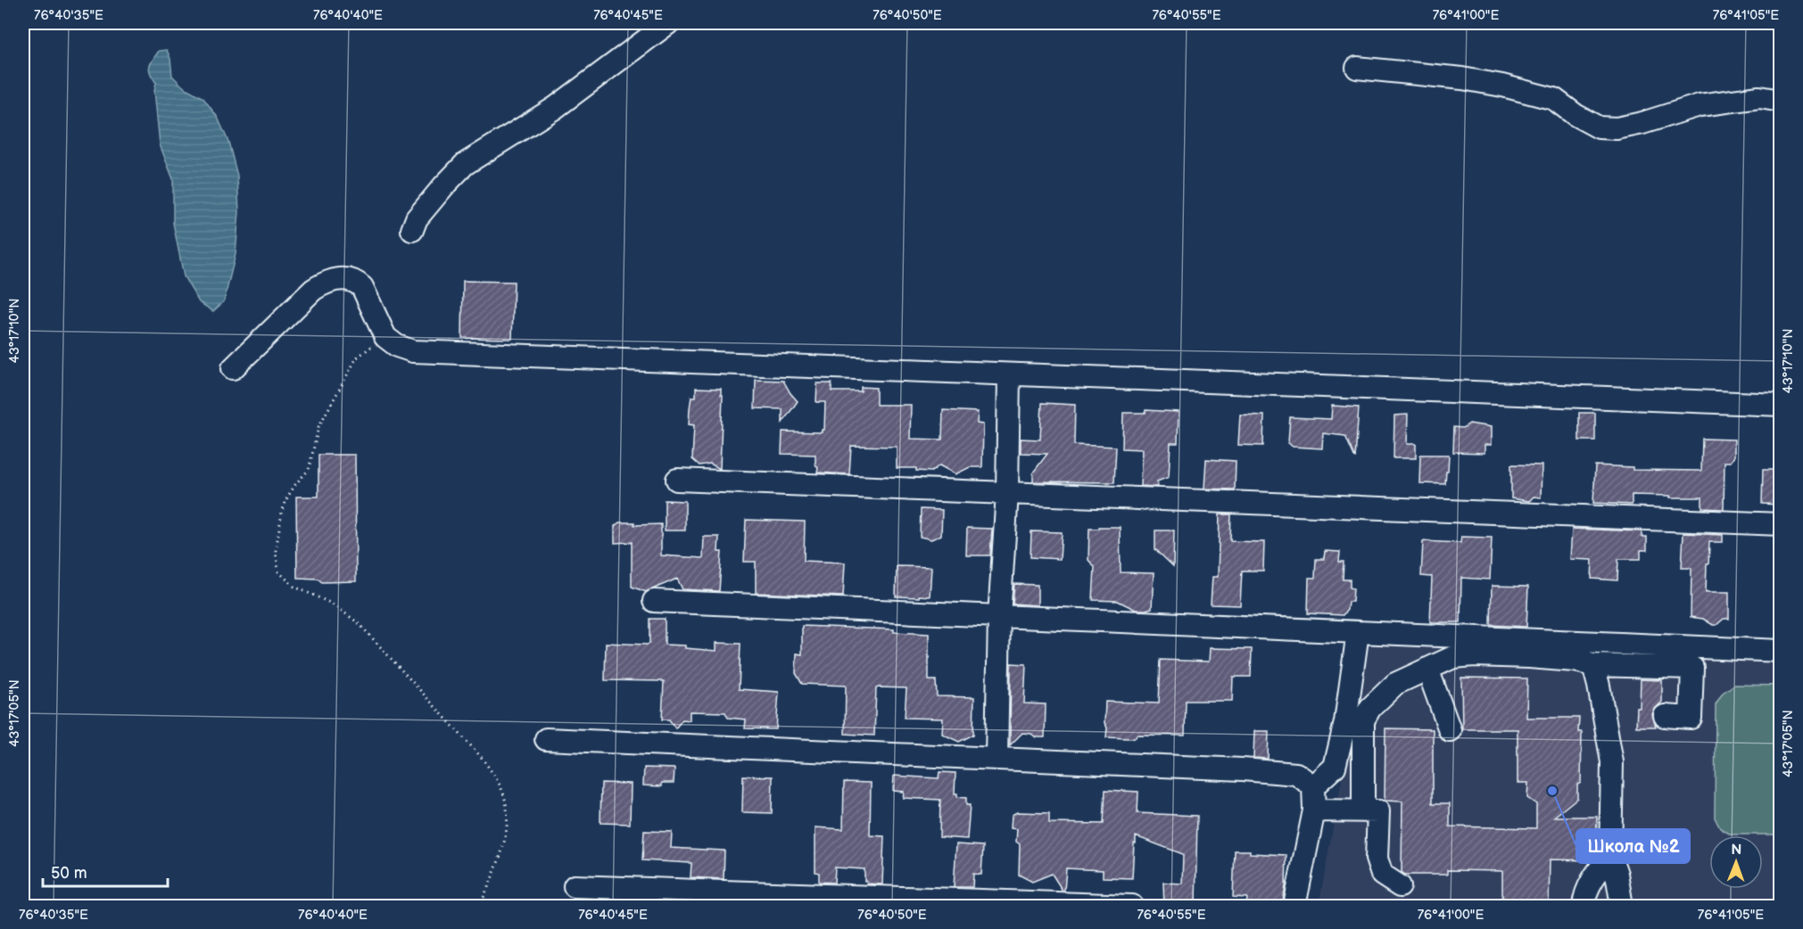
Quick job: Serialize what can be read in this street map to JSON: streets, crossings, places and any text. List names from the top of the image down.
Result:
{
  "places": ["Школа №2"],
  "scale_bar": "50 m",
  "north": "top",
  "coordinates": [
    "76°40'35\"E",
    "76°40'40\"E",
    "76°40'45\"E",
    "76°40'50\"E",
    "76°40'55\"E",
    "76°41'00\"E",
    "76°41'05\"E",
    "43°17'10\"N",
    "43°17'05\"N"
  ]
}
